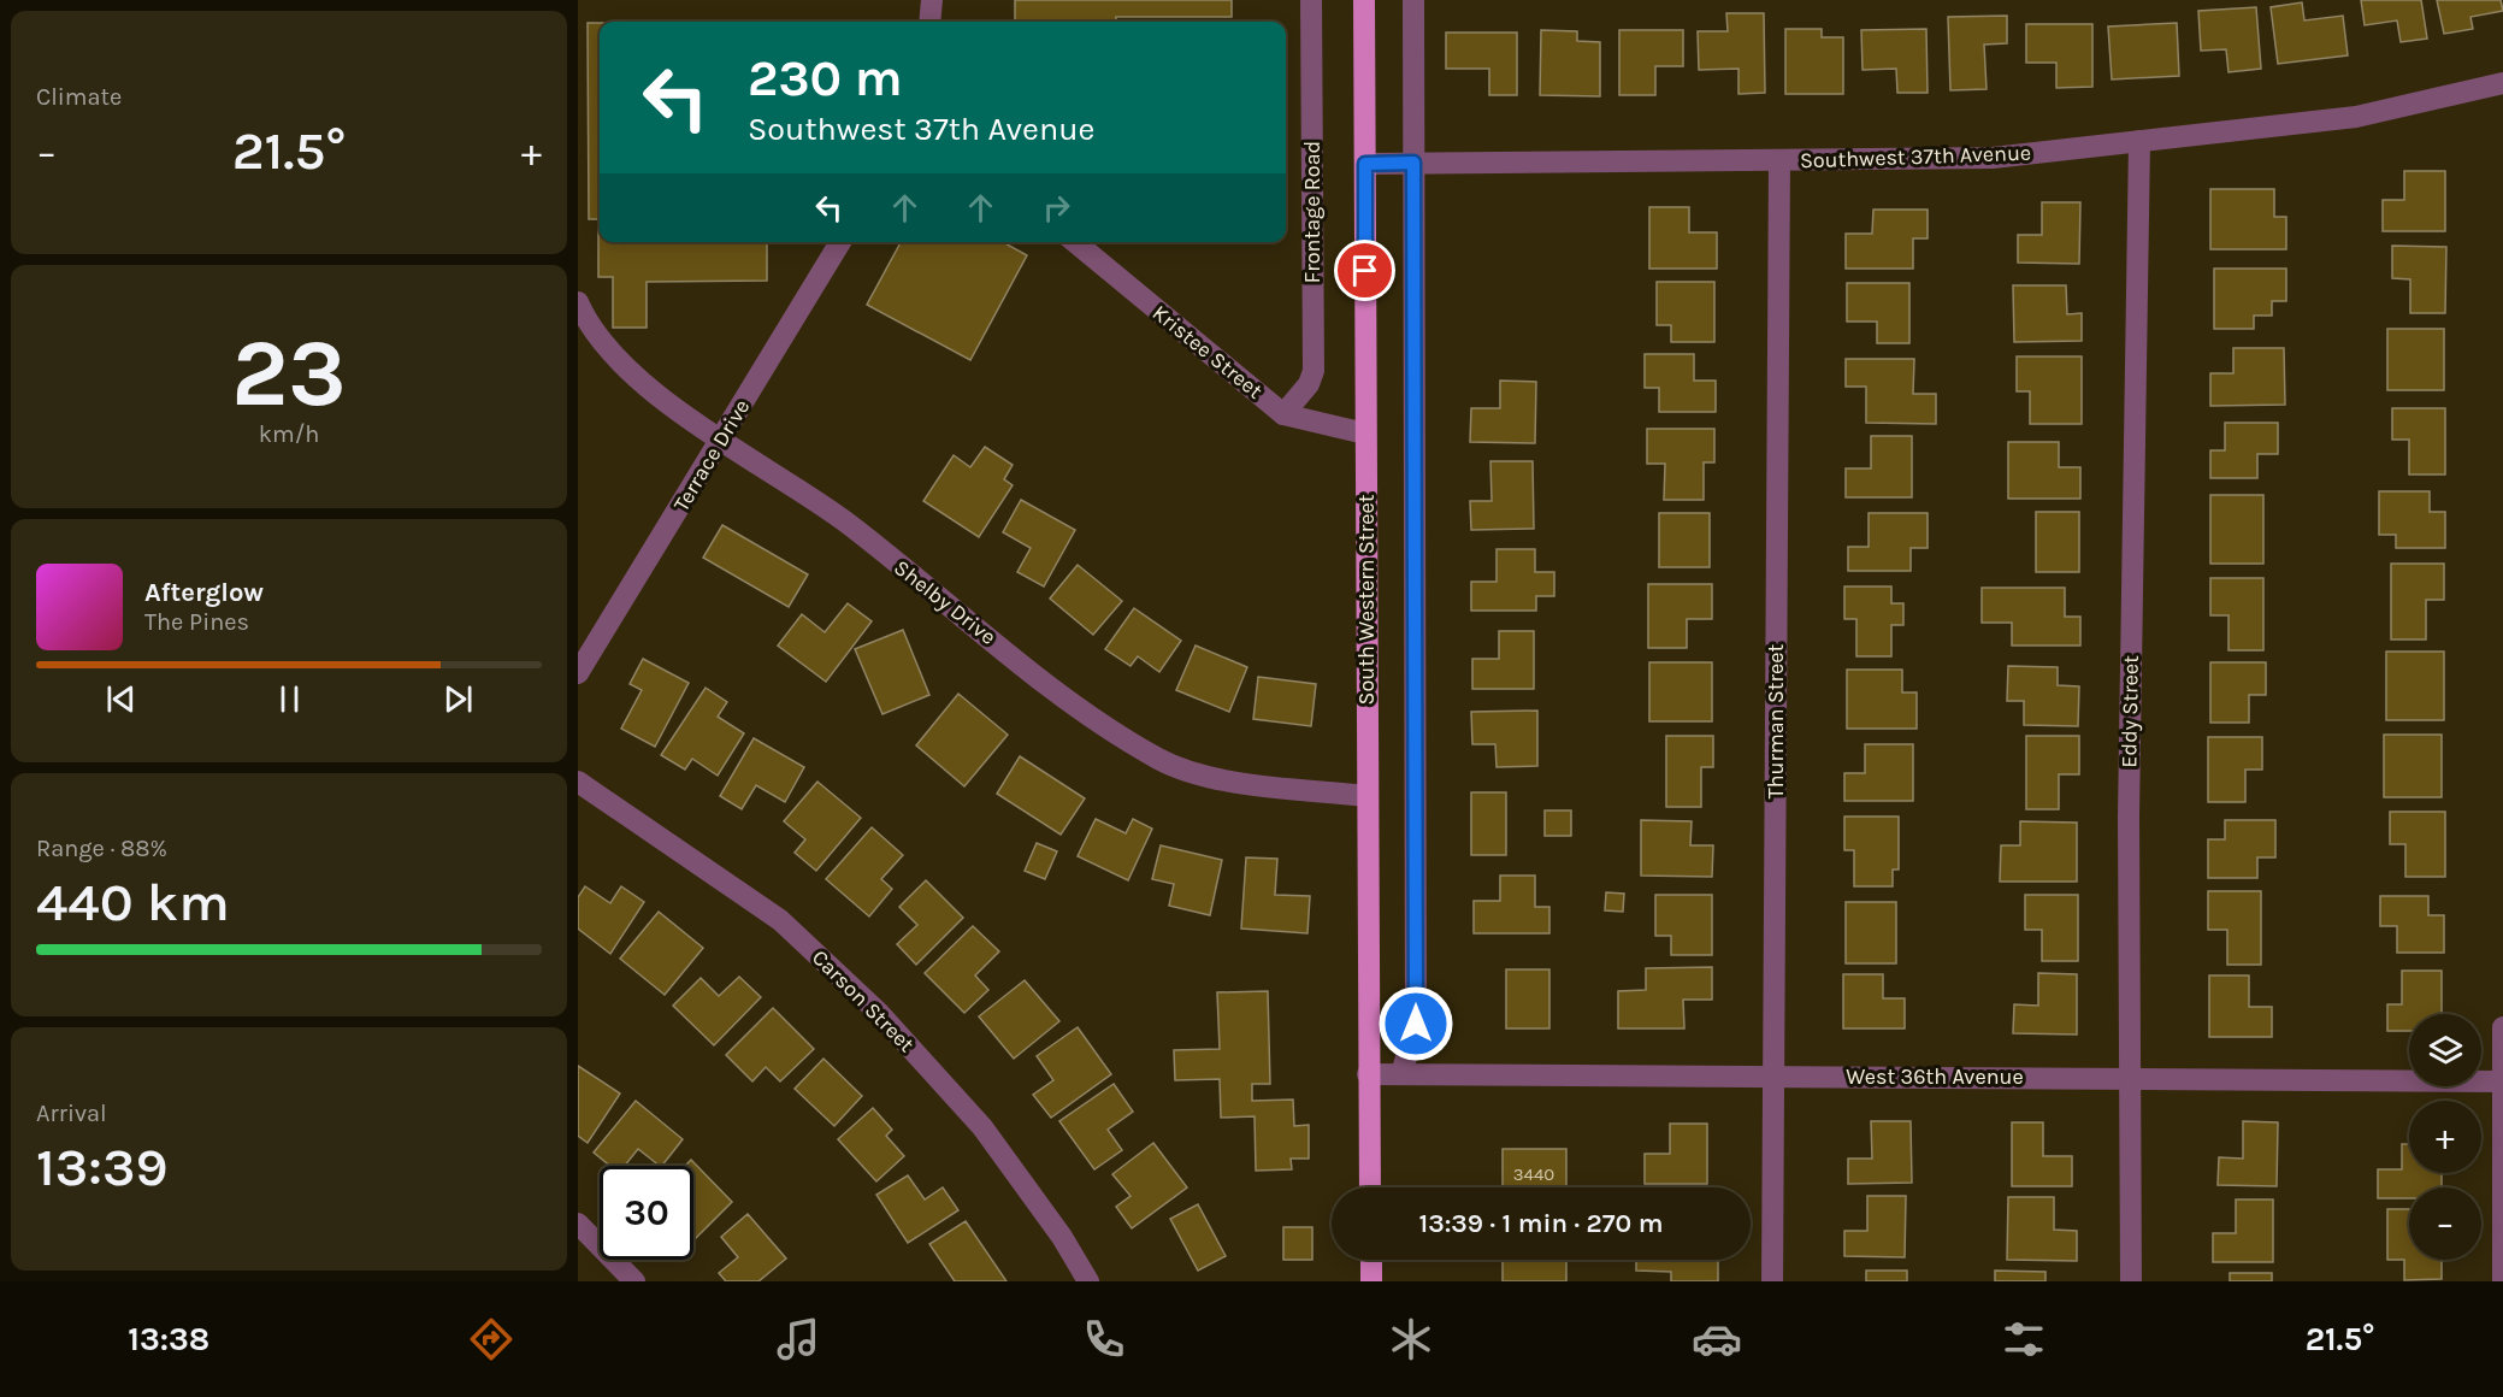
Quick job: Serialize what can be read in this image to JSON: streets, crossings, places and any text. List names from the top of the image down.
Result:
{
  "streets": {
    "main road": ["South Western Street"],
    "street": [
      "Southwest 37th Avenue",
      "Frontage Road",
      "Kristee Street",
      "Terrace Drive",
      "Shelby Drive",
      "Eddy Street",
      "Thurman Street",
      "Carson Street",
      "West 36th Avenue"
    ]
  },
  "crossings": [
    ["Southwest 37th Avenue", "South Western Street"],
    ["Southwest 37th Avenue", "Eddy Street"],
    ["Southwest 37th Avenue", "Thurman Street"],
    ["Frontage Road", "Kristee Street"],
    ["Kristee Street", "South Western Street"],
    ["Terrace Drive", "Shelby Drive"],
    ["South Western Street", "Shelby Drive"],
    ["South Western Street", "West 36th Avenue"],
    ["Eddy Street", "West 36th Avenue"],
    ["Thurman Street", "West 36th Avenue"]
  ],
  "house_numbers": ["3440"],
  "page": {
    "tile": [
      "Climate",
      ["23", "km/h"],
      ["Range · 88%", "440 km"],
      ["Arrival", "13:39"]
    ],
    "turn": ["230 m", "Southwest 37th Avenue"],
    "heat": ["−", "21.5°", "+"],
    "song": ["Afterglow", "The Pines"],
    "map_buttons": ["+", "−"],
    "limit": "30",
    "trip": "13:39 · 1 min · 270 m",
    "tabs": ["13:38", "21.5°"]
  }
}
